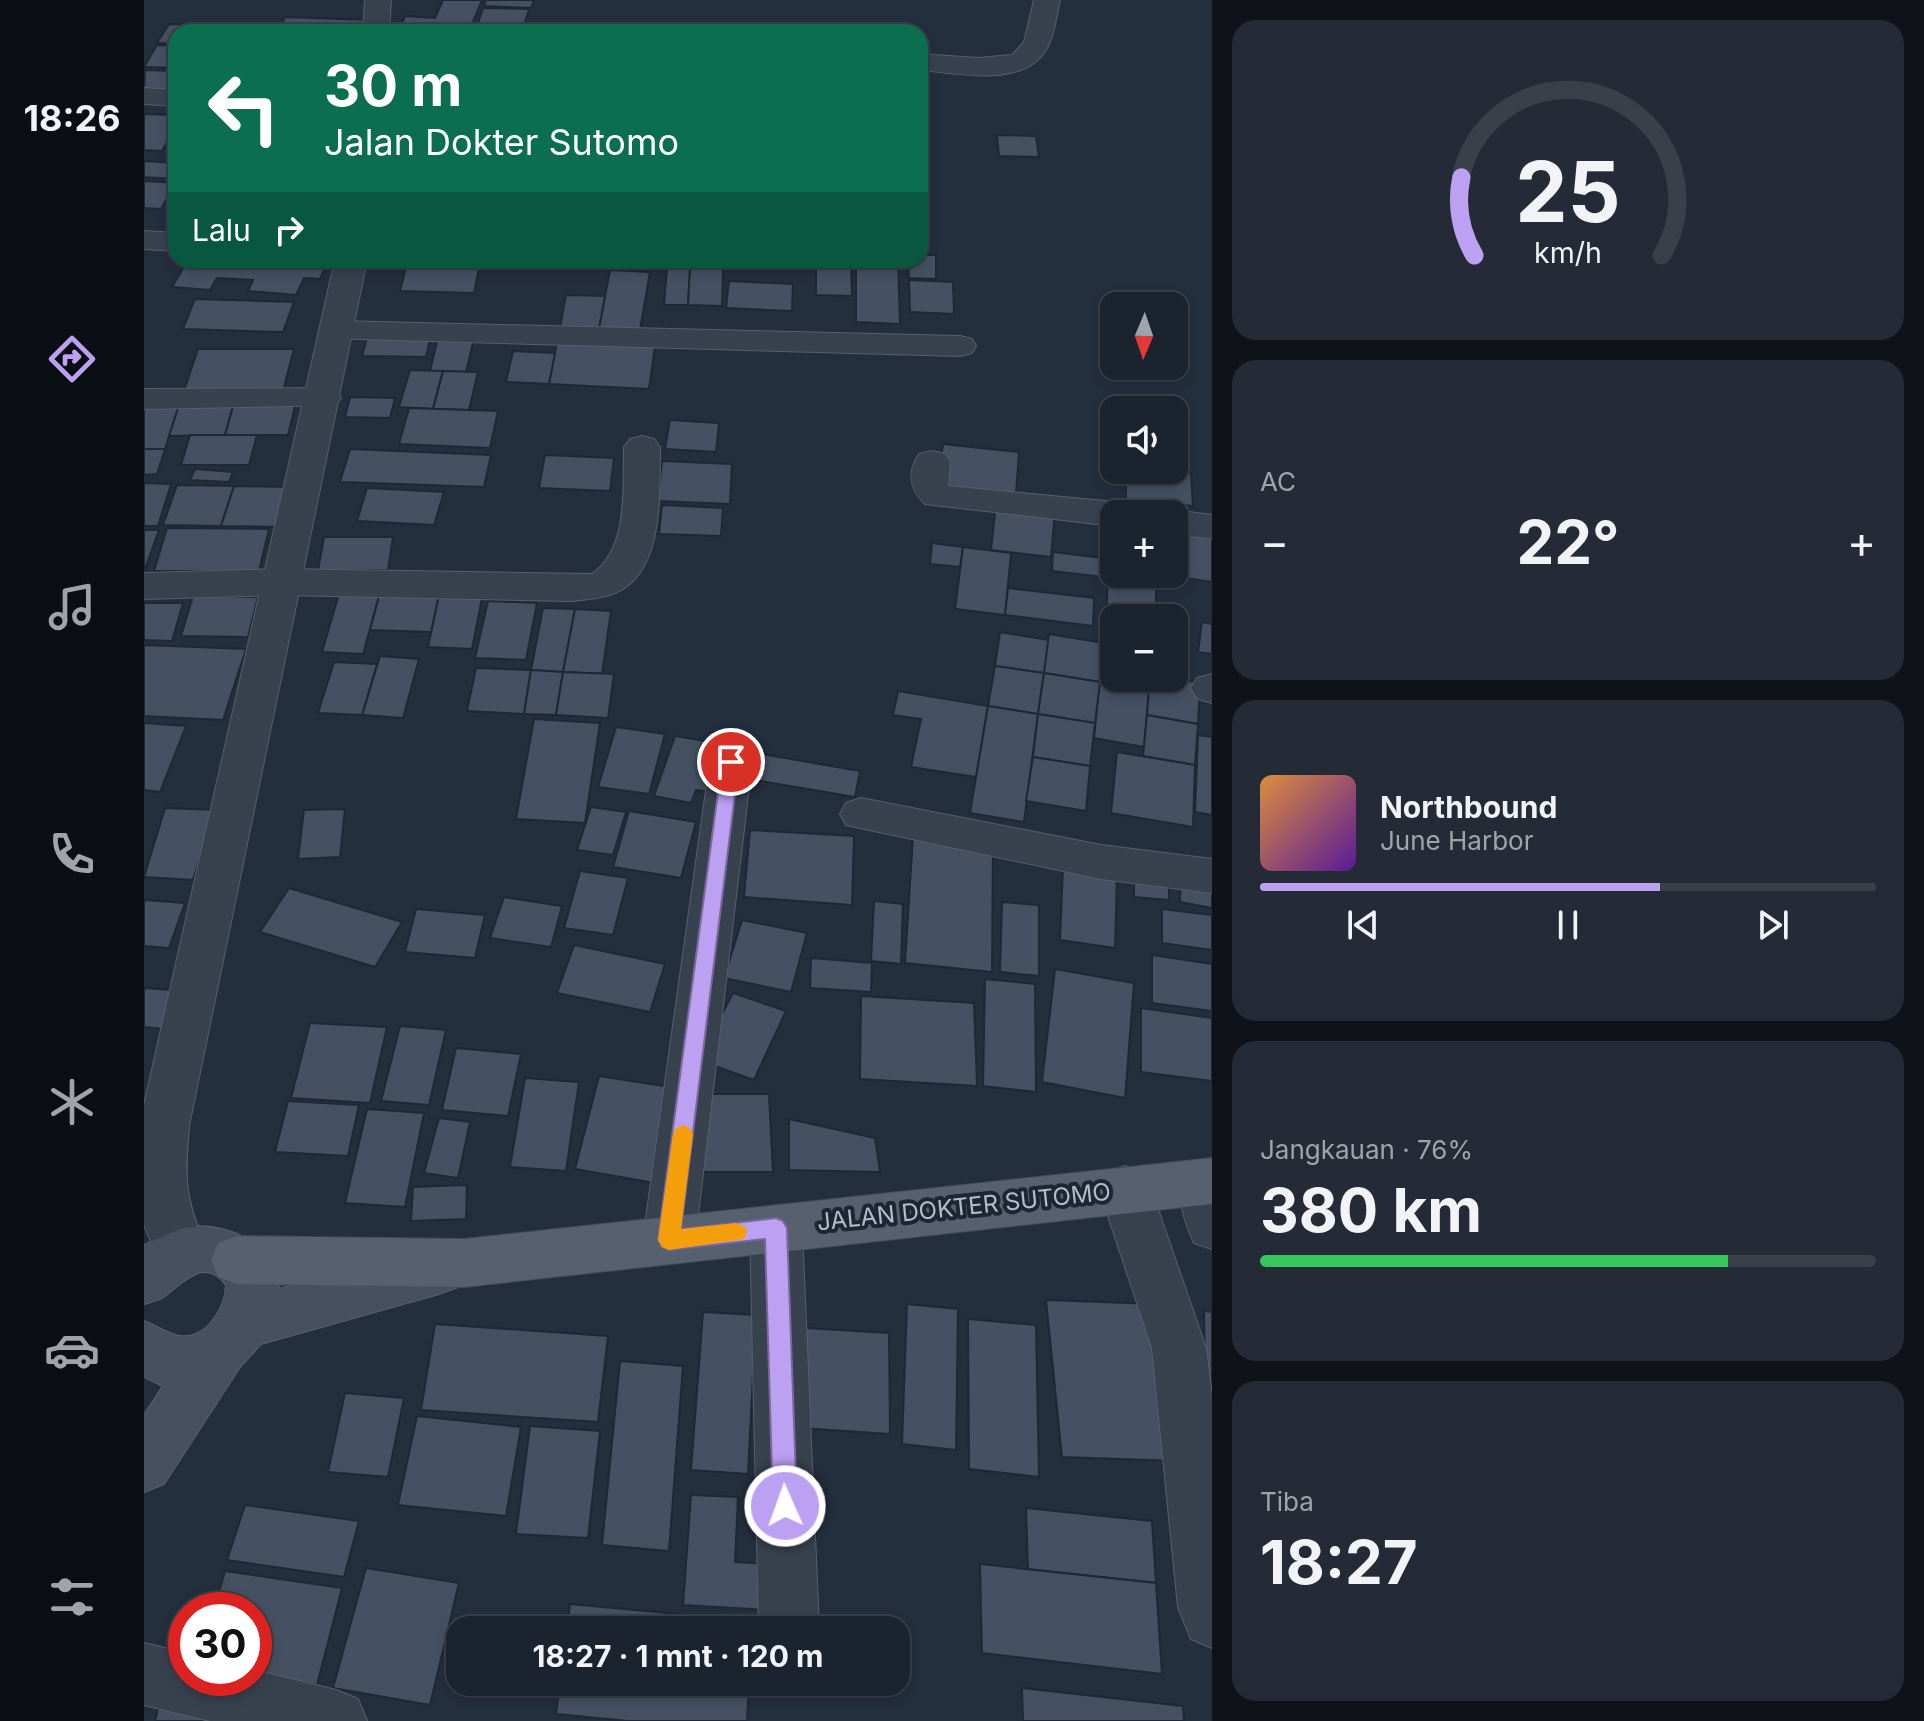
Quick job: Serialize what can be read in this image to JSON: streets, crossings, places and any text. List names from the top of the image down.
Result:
{
  "streets": {
    "main road": ["JALAN DOKTER SUTOMO"]
  },
  "north": "bottom",
  "page": {
    "tabs": "18:26",
    "turn": ["30 m", "Jalan Dokter Sutomo"],
    "then": "Lalu",
    "map_buttons": ["+", "−"],
    "tile": [
      "AC",
      ["Jangkauan · 76%", "380 km"],
      ["Tiba", "18:27"]
    ],
    "heat": ["−", "22°", "+"],
    "song": ["Northbound", "June Harbor"],
    "limit": "30",
    "trip": "18:27 · 1 mnt · 120 m",
    "gauge": ["25", "km/h"]
  }
}
